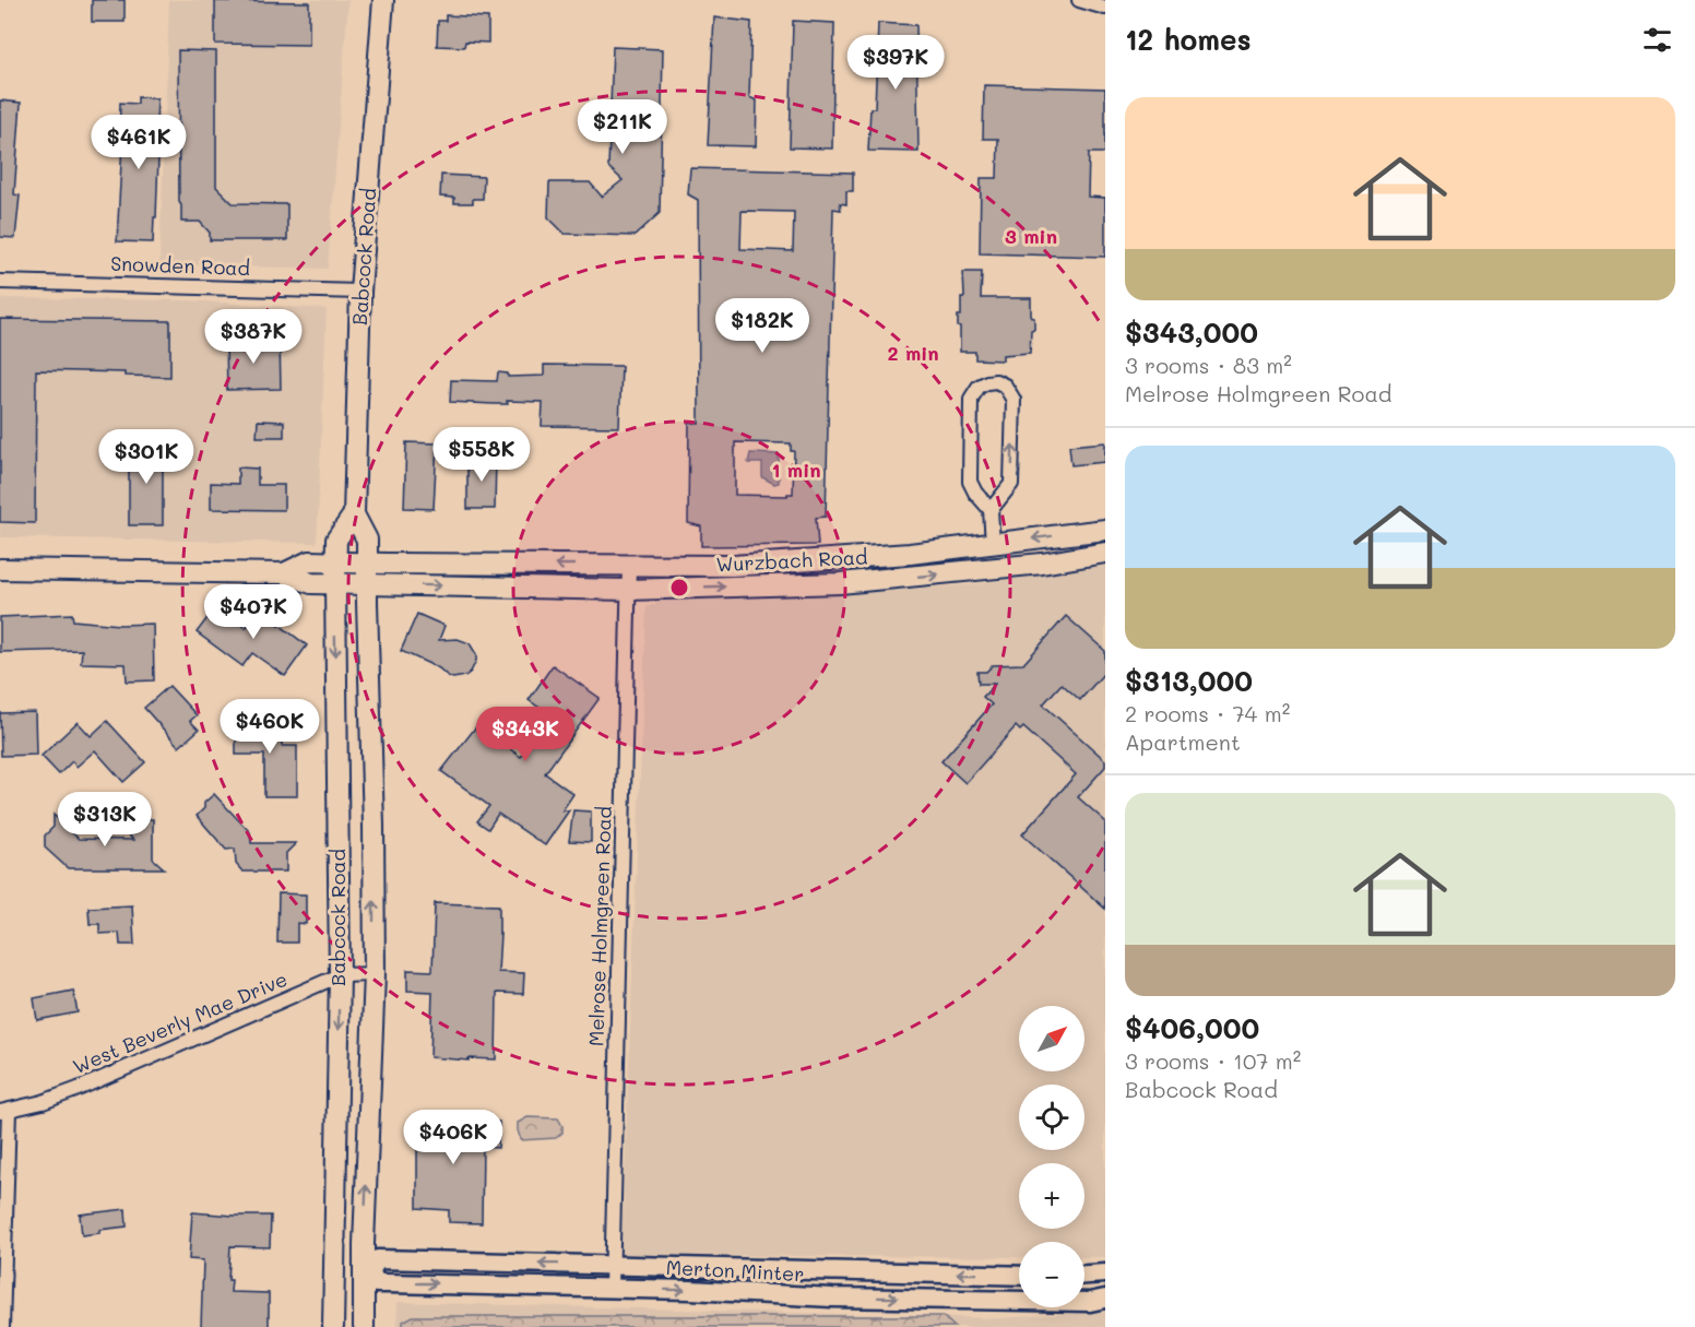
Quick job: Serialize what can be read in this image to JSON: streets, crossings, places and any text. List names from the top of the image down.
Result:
{
  "streets": {
    "main road": ["Babcock Road", "Wurzbach Road"],
    "street": [
      "Snowden Road",
      "Melrose Holmgreen Road",
      "West Beverly Mae Drive",
      "Merton Minter"
    ]
  },
  "crossings": [
    ["Babcock Road", "Snowden Road"],
    ["Babcock Road", "Wurzbach Road"],
    ["Babcock Road", "West Beverly Mae Drive"],
    ["Babcock Road", "Merton Minter"],
    ["Wurzbach Road", "Melrose Holmgreen Road"],
    ["Melrose Holmgreen Road", "Merton Minter"]
  ],
  "north": "top right",
  "page": {
    "heading": "12 homes",
    "price": [
      "$397K",
      "$211K",
      "$461K",
      "$182K",
      "$387K",
      "$558K",
      "$301K",
      "$407K",
      "$460K",
      "$343K",
      "$313K",
      "$406K"
    ],
    "list": [
      {
        "name": "$343,000",
        "note": "3 rooms · 83 m² · Melrose Holmgreen Road"
      },
      {
        "name": "$313,000",
        "note": "2 rooms · 74 m² · Apartment"
      },
      {
        "name": "$406,000",
        "note": "3 rooms · 107 m² · Babcock Road"
      }
    ],
    "map_buttons": ["+", "−"]
  },
  "rings": ["3 min", "2 min", "1 min"]
}
